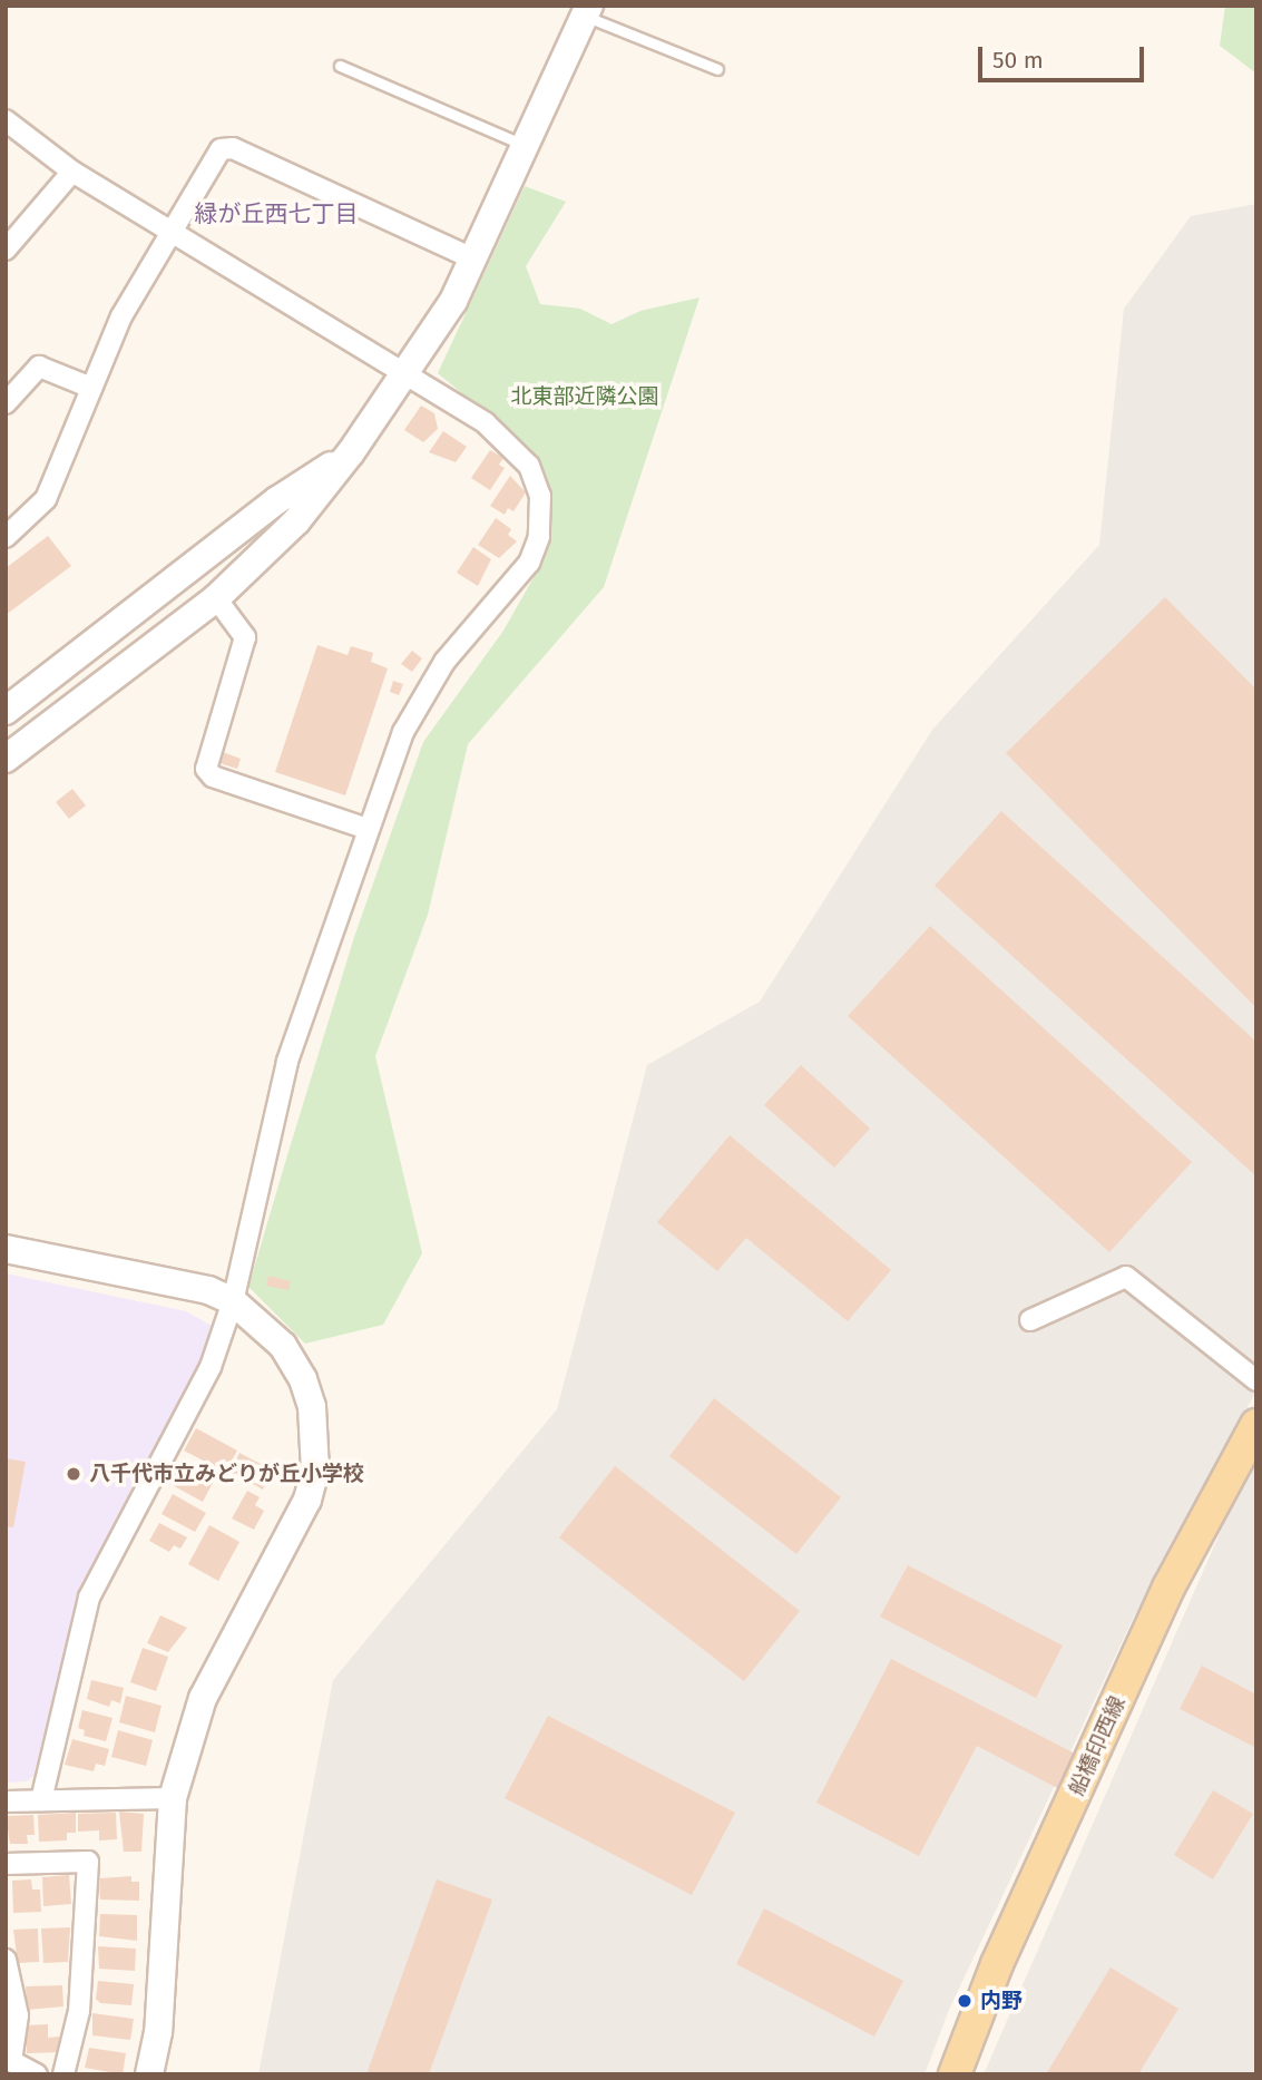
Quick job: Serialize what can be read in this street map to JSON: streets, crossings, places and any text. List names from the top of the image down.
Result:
{
  "streets": {
    "main road": ["船橋印西線"]
  },
  "districts": ["緑が丘西七丁目"],
  "parks": ["北東部近隣公園"],
  "places": ["八千代市立みどりが丘小学校", "内野"],
  "scale_bar": "50 m"
}
